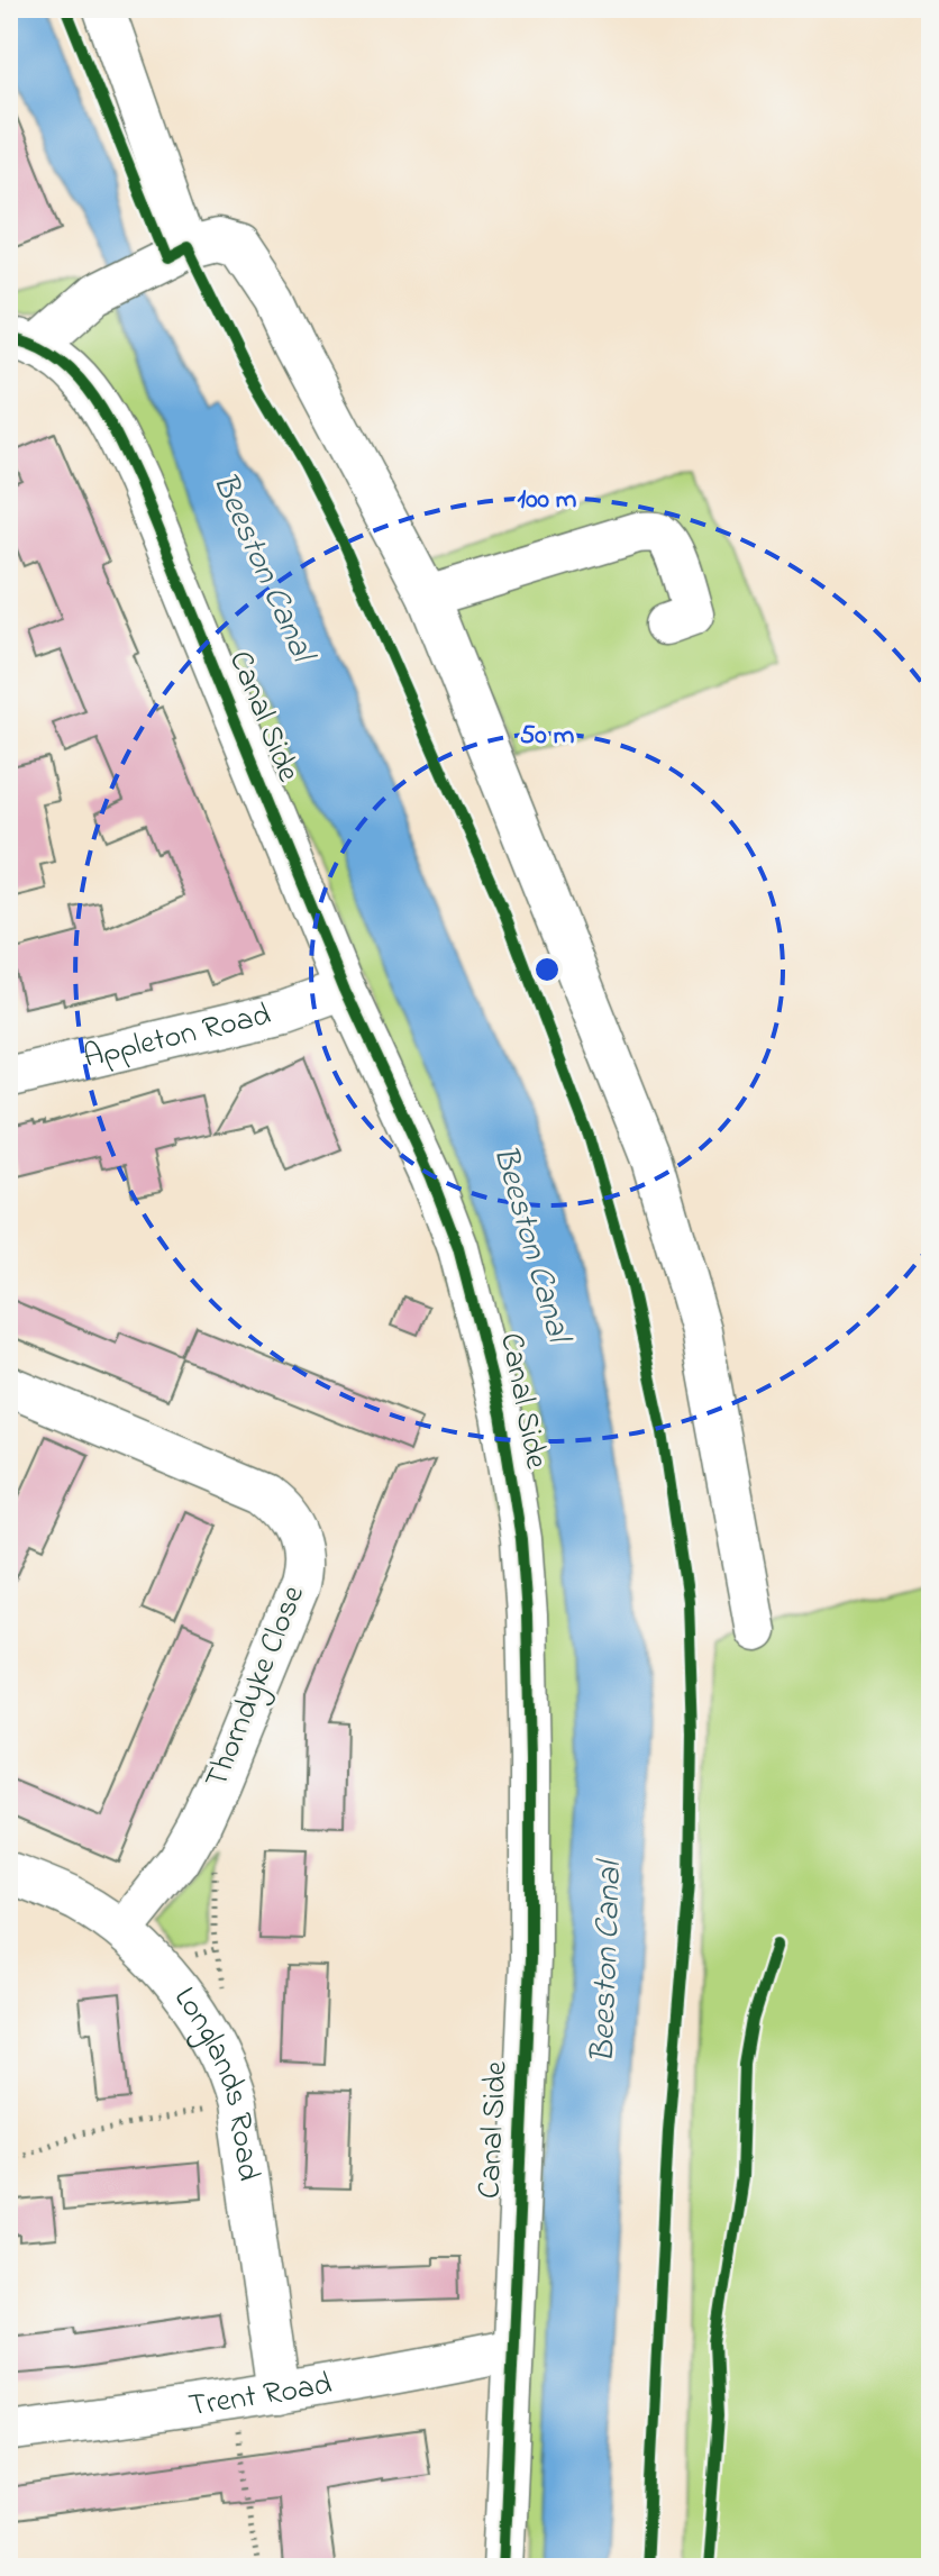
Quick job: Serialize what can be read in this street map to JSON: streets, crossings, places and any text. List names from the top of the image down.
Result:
{
  "streets": {
    "street": [
      "Canal Side",
      "Appleton Road",
      "Thorndyke Close",
      "Longlands Road",
      "Trent Road"
    ]
  },
  "crossings": [
    ["Canal Side", "Appleton Road"],
    ["Canal Side", "Trent Road"],
    ["Thorndyke Close", "Longlands Road"],
    ["Longlands Road", "Trent Road"]
  ],
  "water": ["Beeston Canal"],
  "rings": ["100 m", "50 m"]
}
